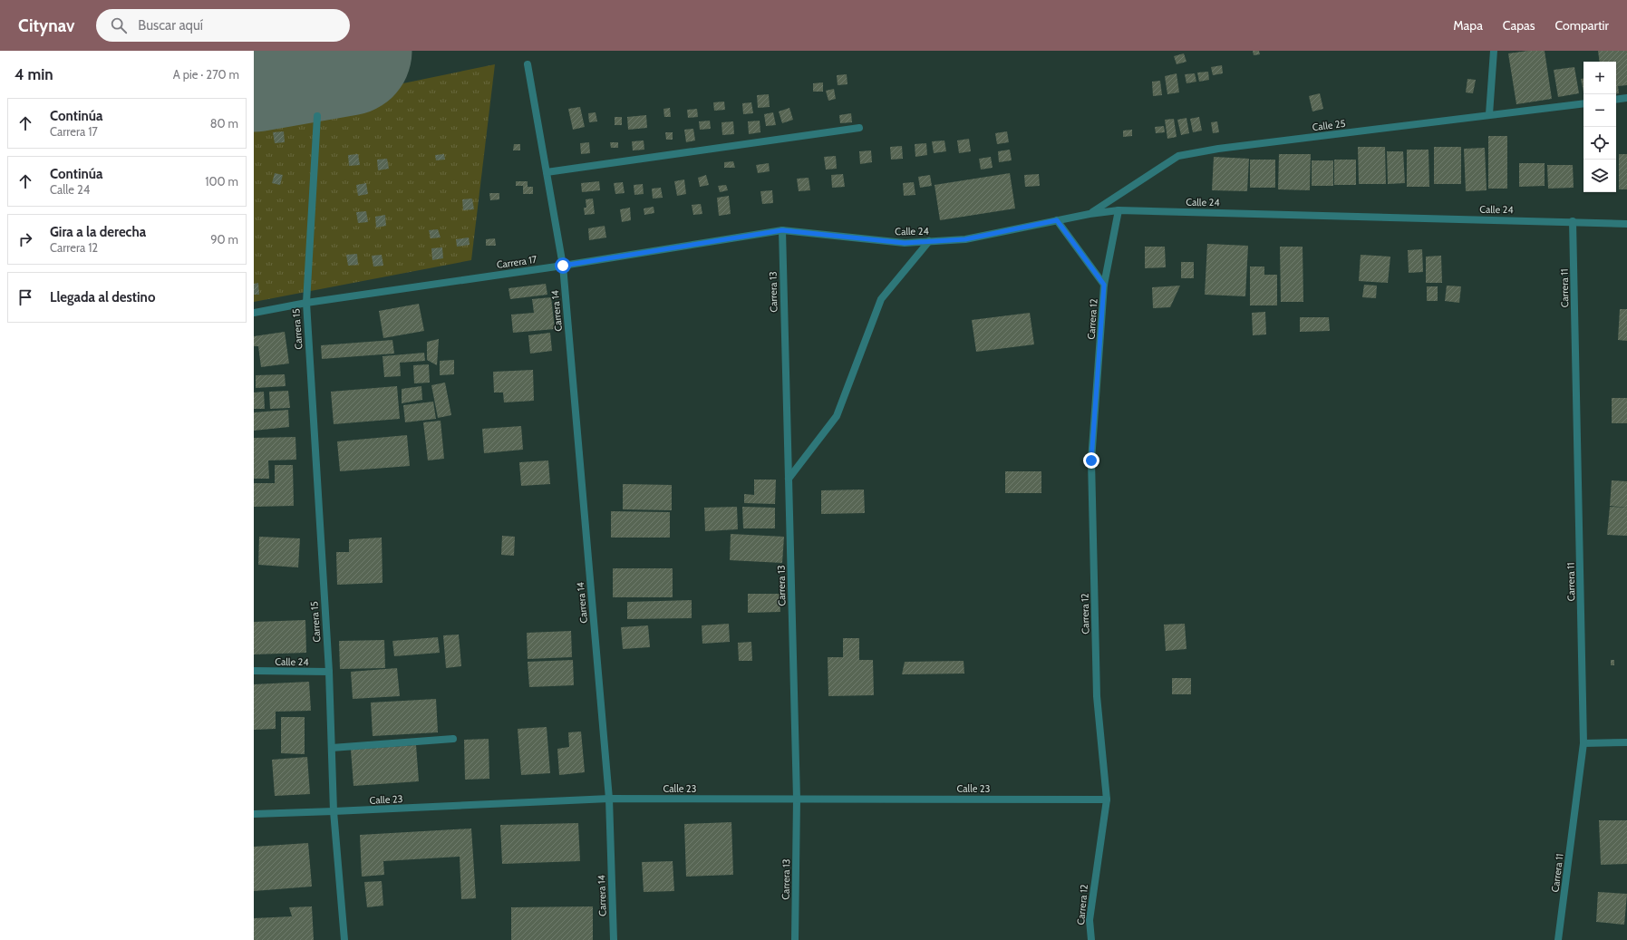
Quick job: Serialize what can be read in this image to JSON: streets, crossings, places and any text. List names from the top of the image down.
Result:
{
  "streets": {
    "street": [
      "Calle 25",
      "Calle 24",
      "Carrera 17",
      "Carrera 11",
      "Carrera 13",
      "Carrera 14",
      "Carrera 12",
      "Carrera 15",
      "Calle 23"
    ]
  },
  "crossings": [
    ["Calle 25", "Calle 24"],
    ["Calle 24", "Carrera 17"],
    ["Calle 24", "Carrera 11"],
    ["Calle 24", "Carrera 13"],
    ["Calle 24", "Carrera 12"],
    ["Calle 24", "Carrera 15"],
    ["Carrera 17", "Carrera 13"],
    ["Carrera 17", "Carrera 14"],
    ["Carrera 17", "Carrera 15"],
    ["Carrera 13", "Calle 23"],
    ["Carrera 14", "Calle 23"],
    ["Carrera 12", "Calle 23"],
    ["Carrera 15", "Calle 23"]
  ],
  "page": {
    "header": "Citynav",
    "search": "Buscar aquí",
    "nav": ["Mapa", "Capas", "Compartir"],
    "heading": ["4 min", "A pie · 270 m"],
    "map_buttons": ["+", "−"],
    "list": [
      ["Continúa", "Carrera 17", "80 m"],
      ["Continúa", "Calle 24", "100 m"],
      ["Gira a la derecha", "Carrera 12", "90 m"],
      "Llegada al destino"
    ]
  }
}
